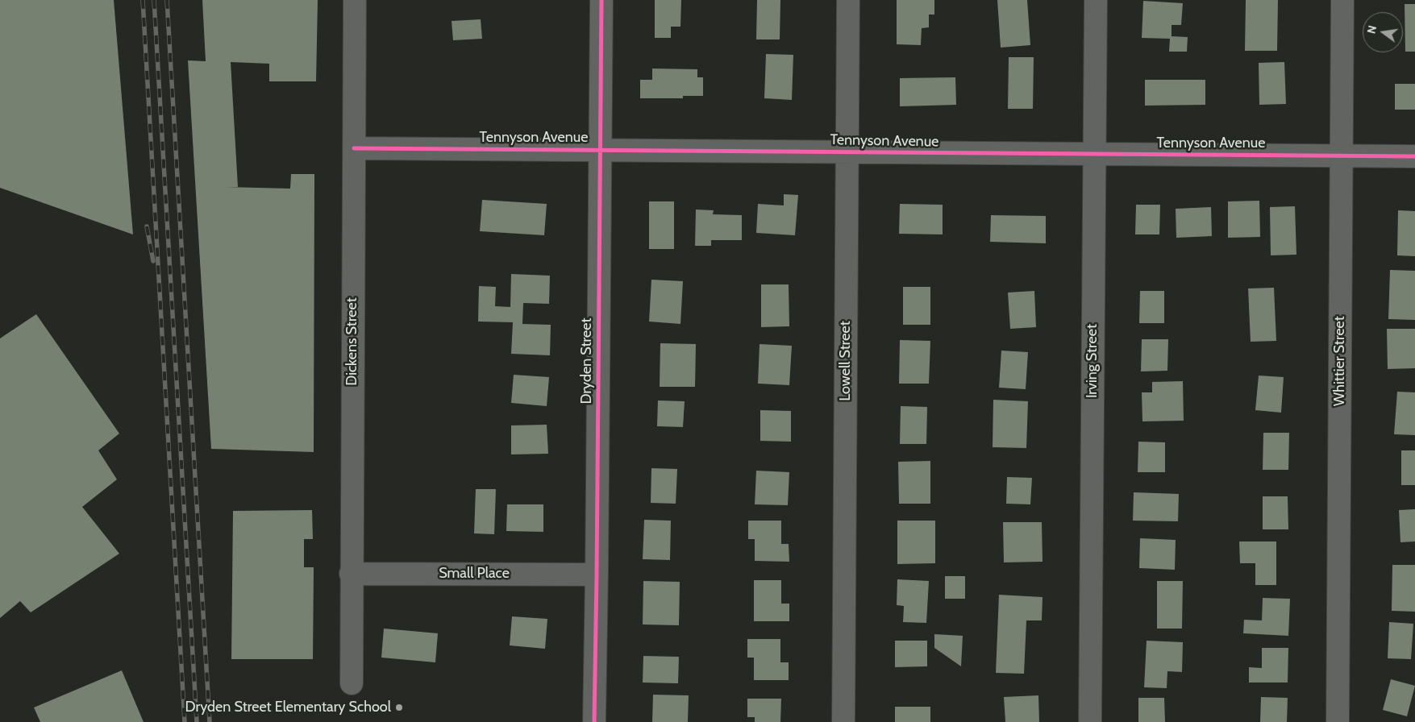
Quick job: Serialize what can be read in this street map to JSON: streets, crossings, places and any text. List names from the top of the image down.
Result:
{
  "streets": {
    "street": [
      "Tennyson Avenue",
      "Dickens Street",
      "Dryden Street",
      "Lowell Street",
      "Irving Street",
      "Whittier Street",
      "Small Place"
    ]
  },
  "crossings": [
    ["Tennyson Avenue", "Dickens Street"],
    ["Tennyson Avenue", "Dryden Street"],
    ["Tennyson Avenue", "Lowell Street"],
    ["Tennyson Avenue", "Irving Street"],
    ["Tennyson Avenue", "Whittier Street"],
    ["Dickens Street", "Small Place"],
    ["Dryden Street", "Small Place"]
  ],
  "places": ["Dryden Street Elementary School"],
  "north": "left"
}
